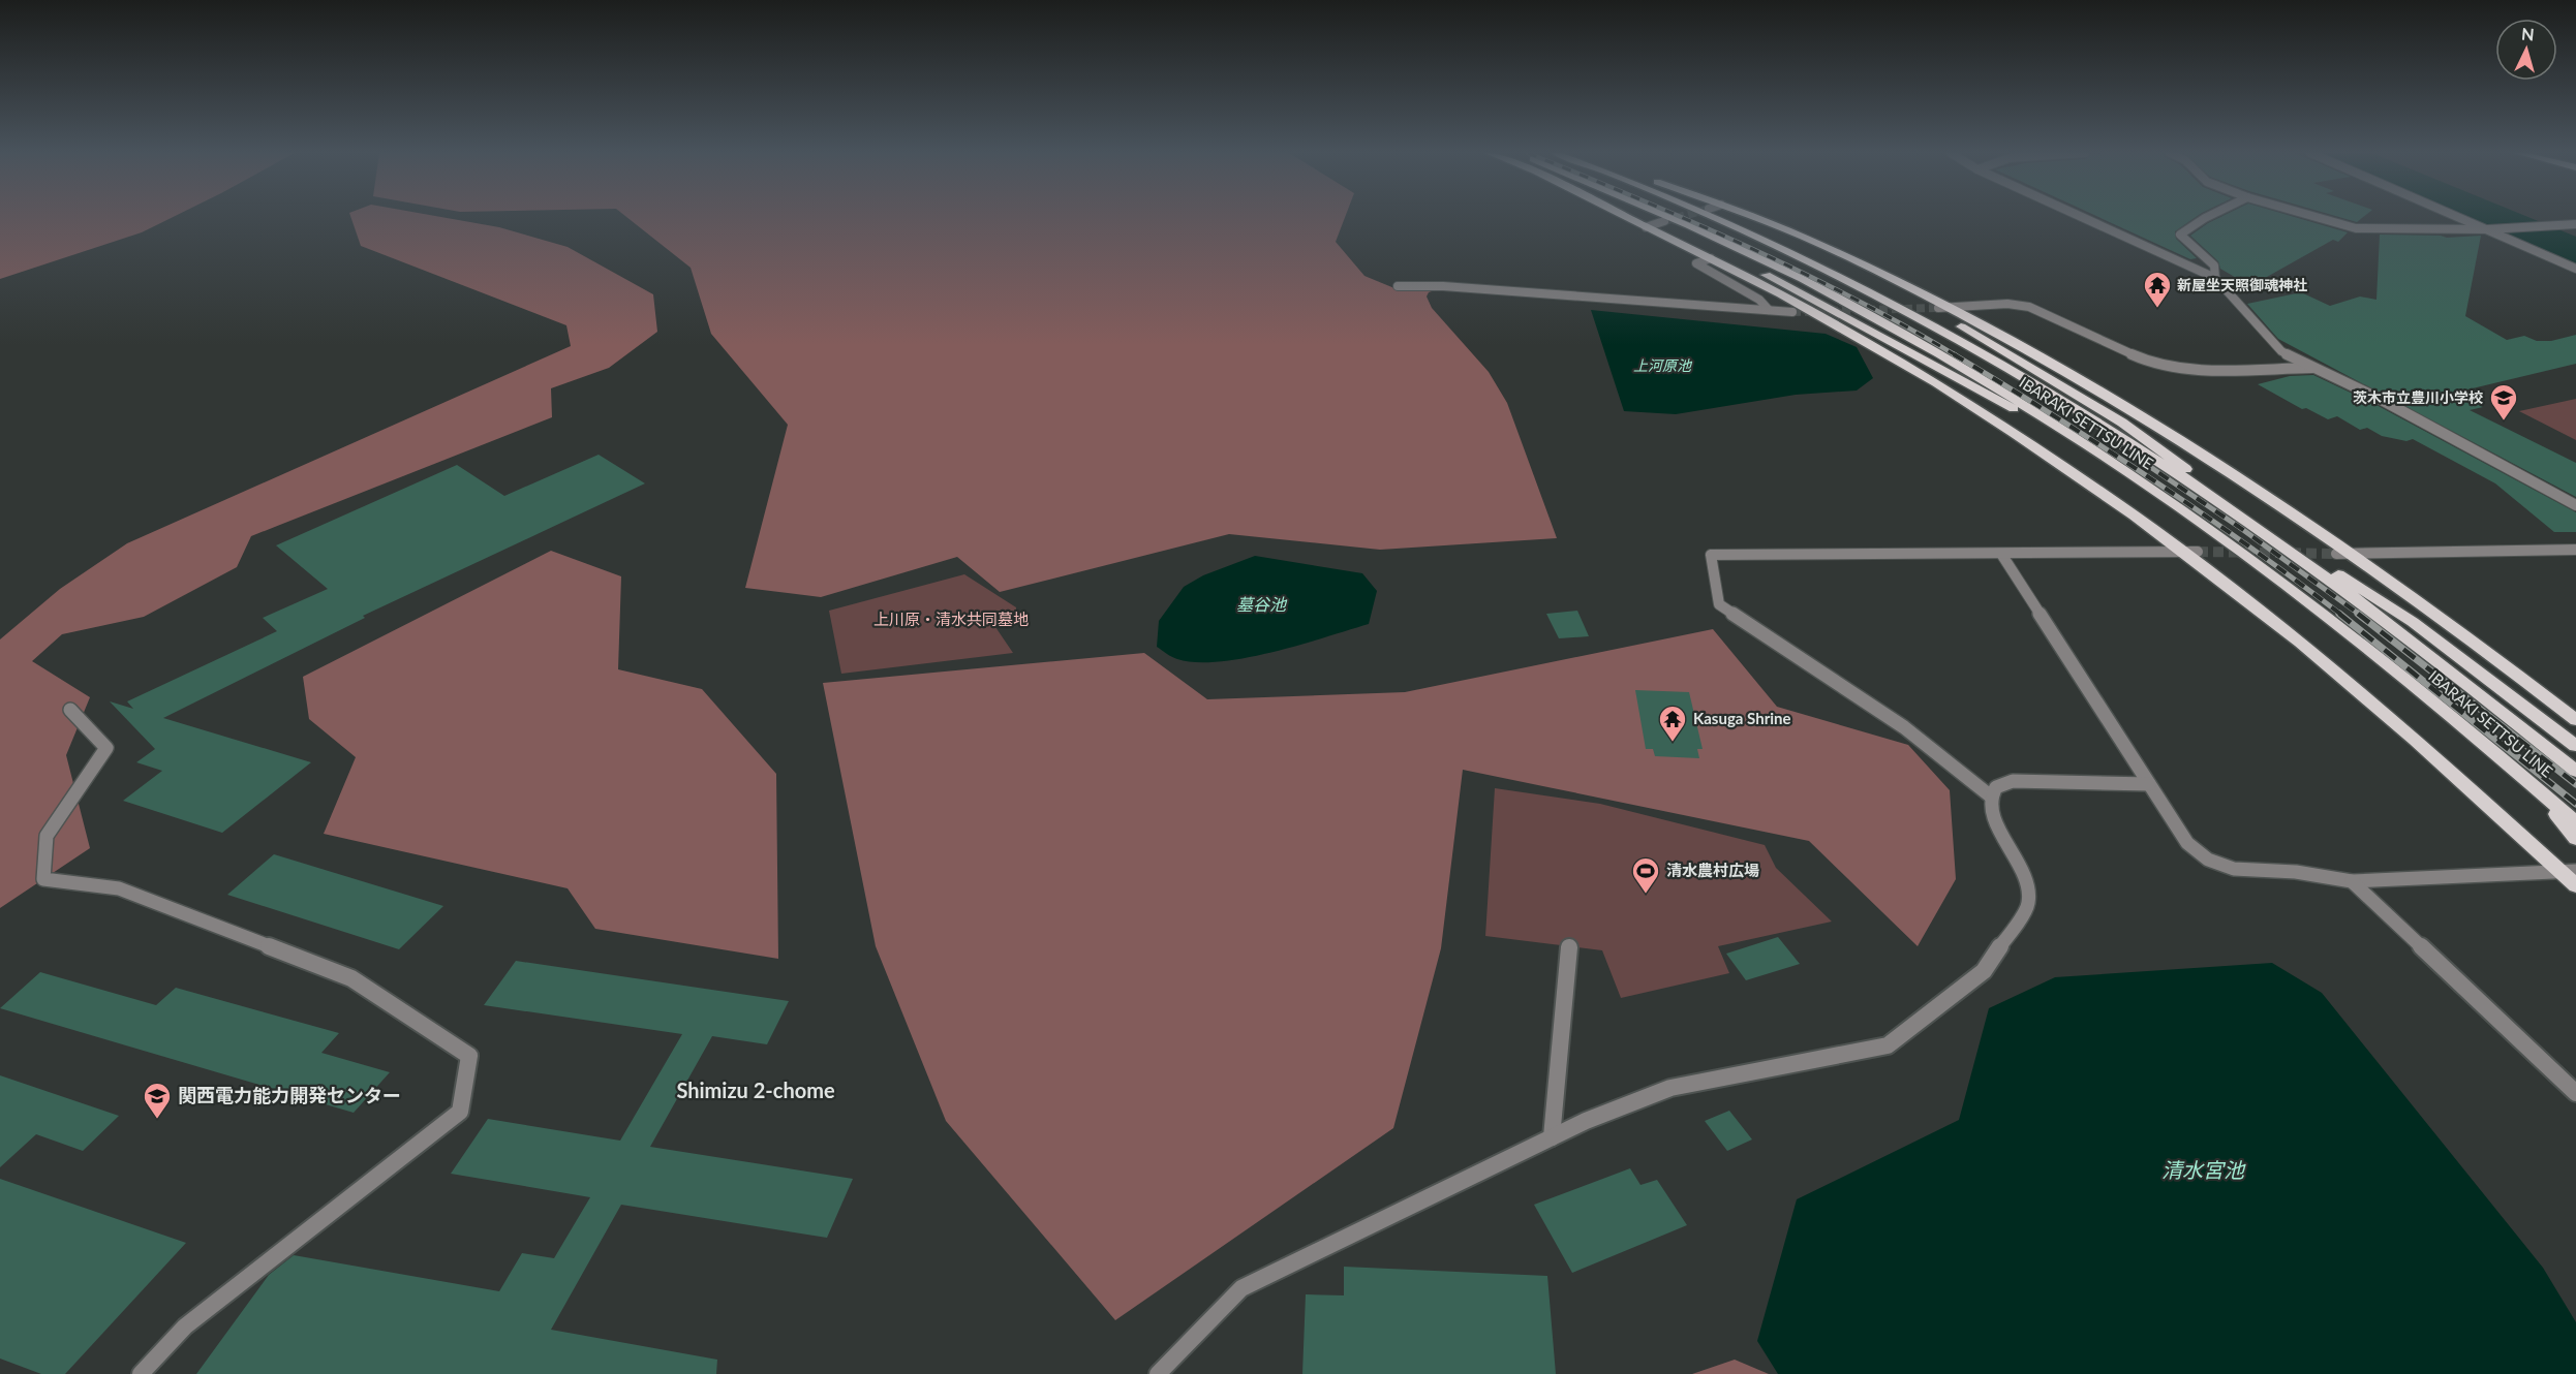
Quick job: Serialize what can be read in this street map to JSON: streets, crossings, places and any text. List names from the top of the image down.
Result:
{
  "streets": {
    "main road": ["IBARAKI SETTSU LINE"]
  },
  "districts": ["Shimizu 2-chome"],
  "water": ["上河原池", "墓谷池", "清水宮池"],
  "parks": ["上川原・清水共同墓地"],
  "places": {
    "temple": ["新屋坐天照御魂神社", "Kasuga Shrine"],
    "school or university": ["茨木市立豊川小学校", "関西電力能力開発センター"],
    "sports": ["清水農村広場"]
  },
  "north": "top"
}
